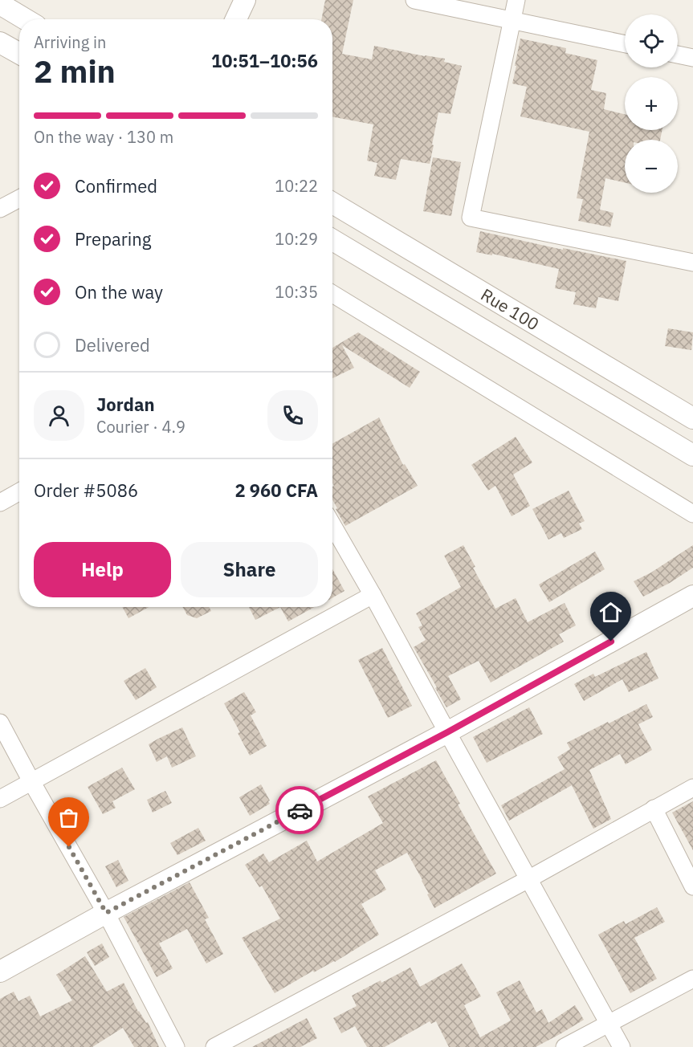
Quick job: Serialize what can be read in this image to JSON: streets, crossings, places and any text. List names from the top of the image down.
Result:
{
  "streets": {
    "street": ["Rue 100"]
  },
  "page": {
    "map_buttons": ["+", "−"],
    "heading": ["2 min", "Arriving in", "10:51–10:56"],
    "panel": [
      "Jordan",
      "Courier · 4.9",
      "Order #5086",
      "2 960 CFA"
    ],
    "bar": "On the way · 130 m",
    "list": [
      ["Confirmed", "10:22"],
      ["Preparing", "10:29"],
      ["On the way", "10:35"],
      "Delivered"
    ],
    "buttons": ["Help", "Share"]
  }
}
